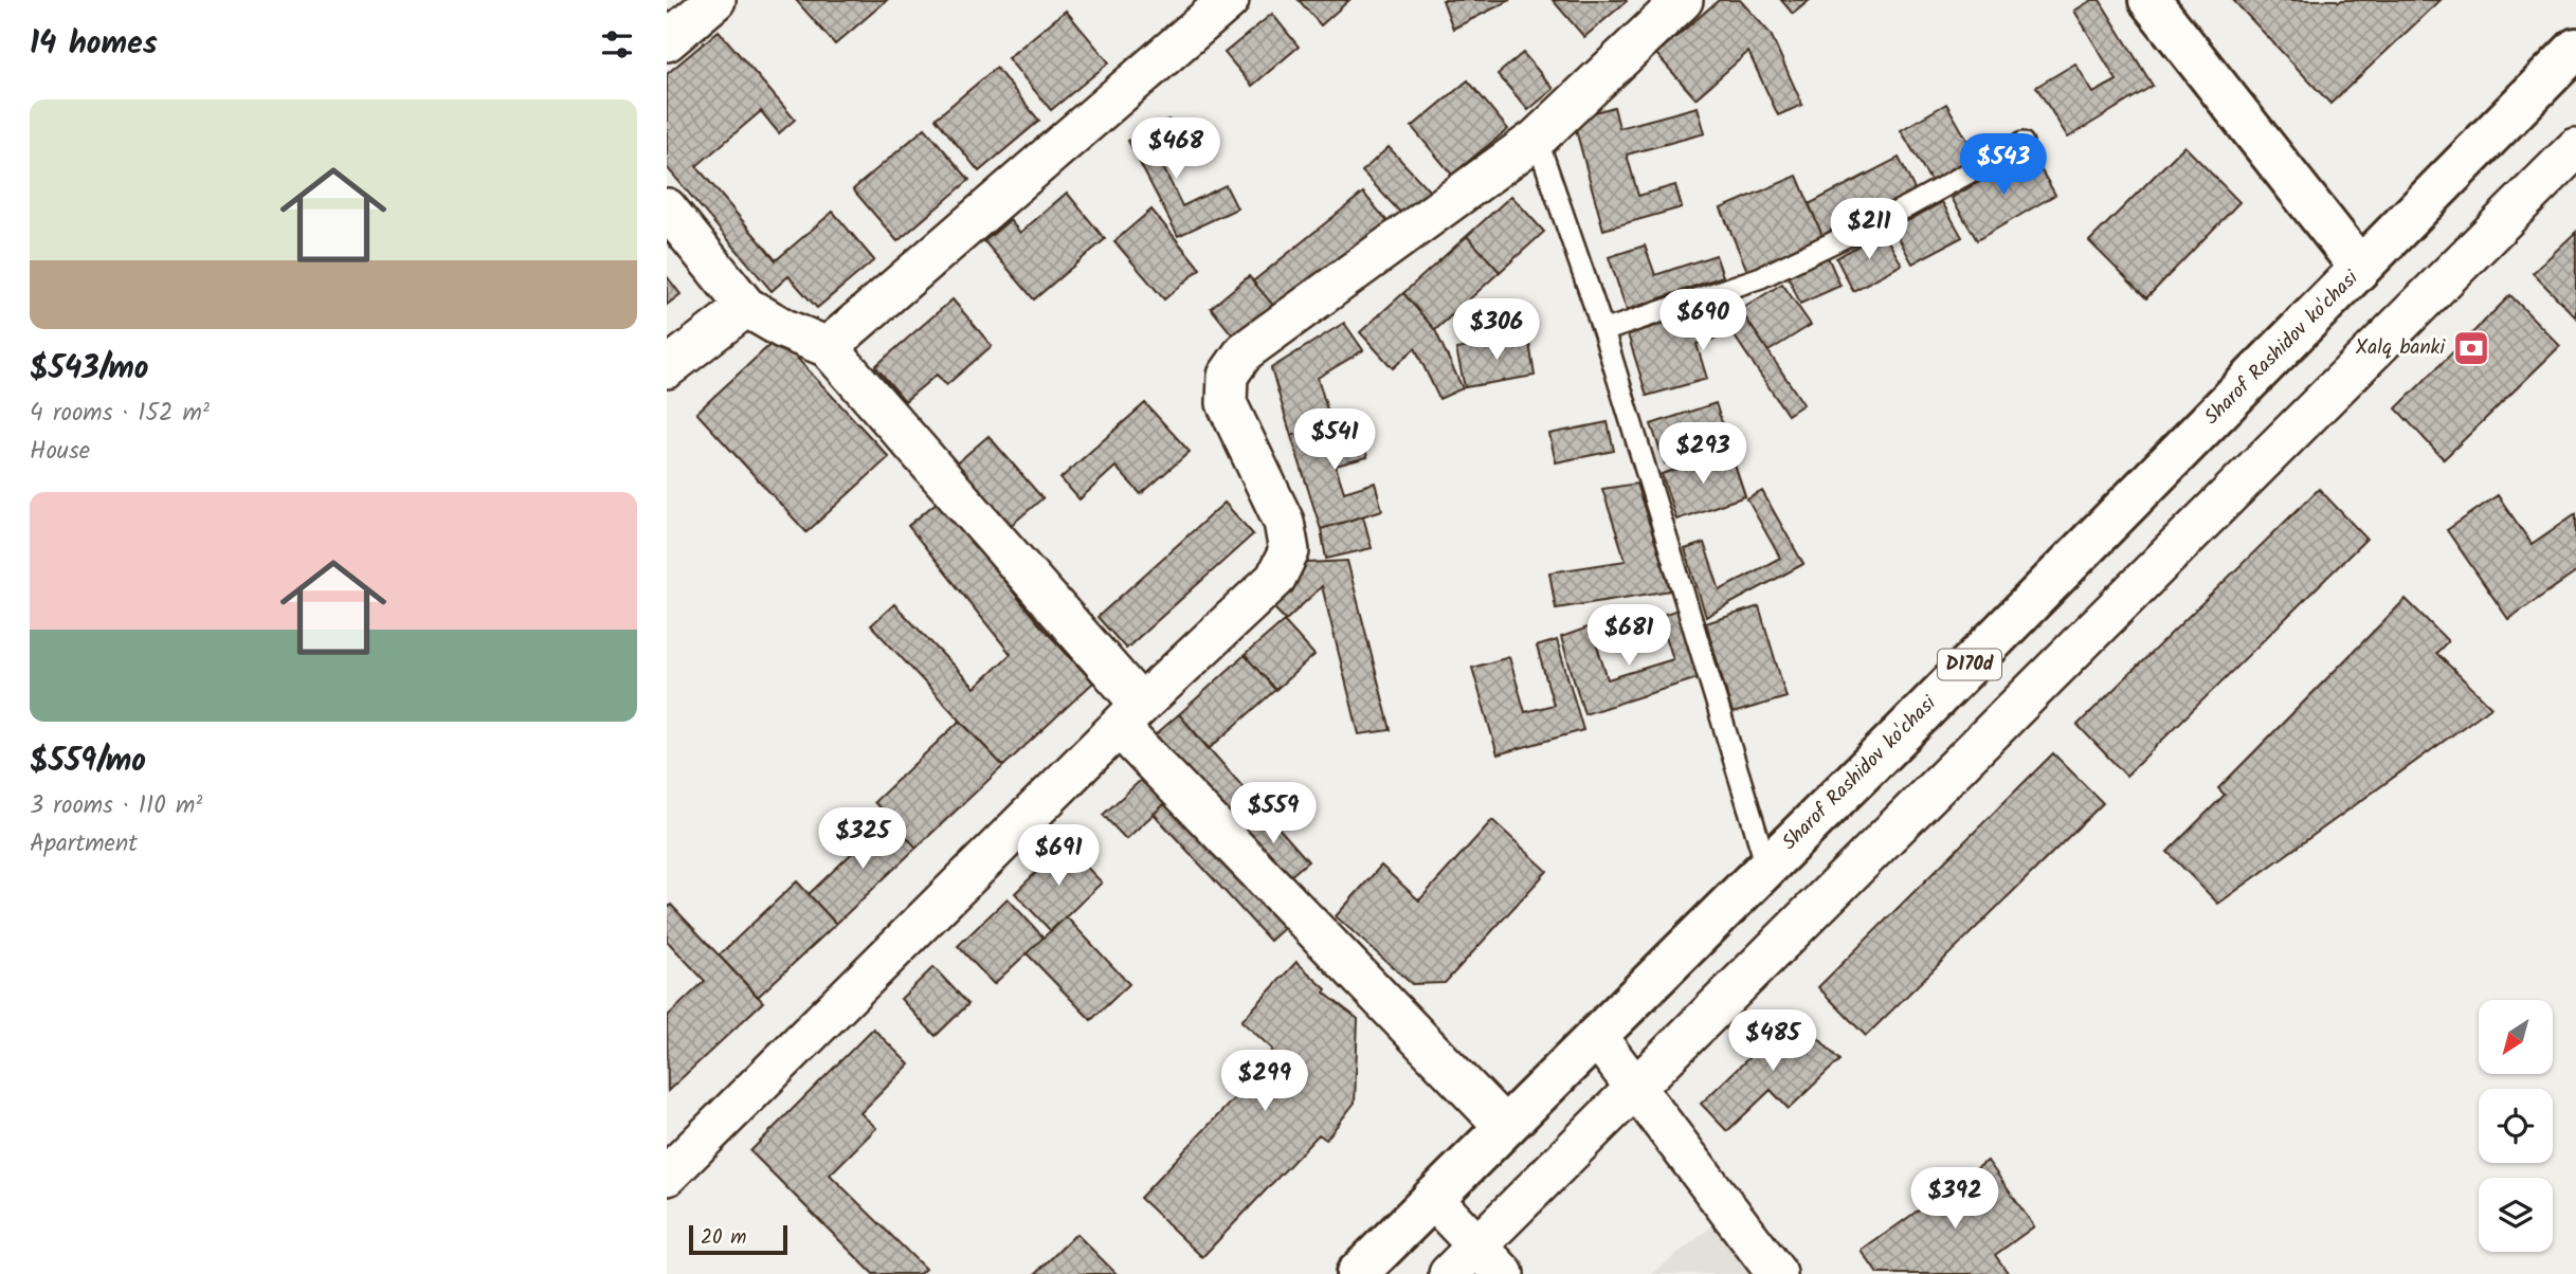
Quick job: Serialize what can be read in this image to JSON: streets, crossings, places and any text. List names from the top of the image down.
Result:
{
  "streets": {
    "main road": ["Sharof Rashidov ko'chasi", "D170d"]
  },
  "places": {
    "bank": ["Xalq banki"]
  },
  "scale_bar": "20 m",
  "north": "bottom left",
  "page": {
    "heading": "14 homes",
    "list": [
      {
        "name": "$543/mo",
        "note": "4 rooms · 152 m² · House"
      },
      {
        "name": "$559/mo",
        "note": "3 rooms · 110 m² · Apartment"
      }
    ],
    "price": [
      "$468",
      "$543",
      "$211",
      "$690",
      "$306",
      "$541",
      "$293",
      "$681",
      "$559",
      "$325",
      "$691",
      "$485",
      "$299",
      "$392"
    ],
    "scale": "20 m"
  }
}
